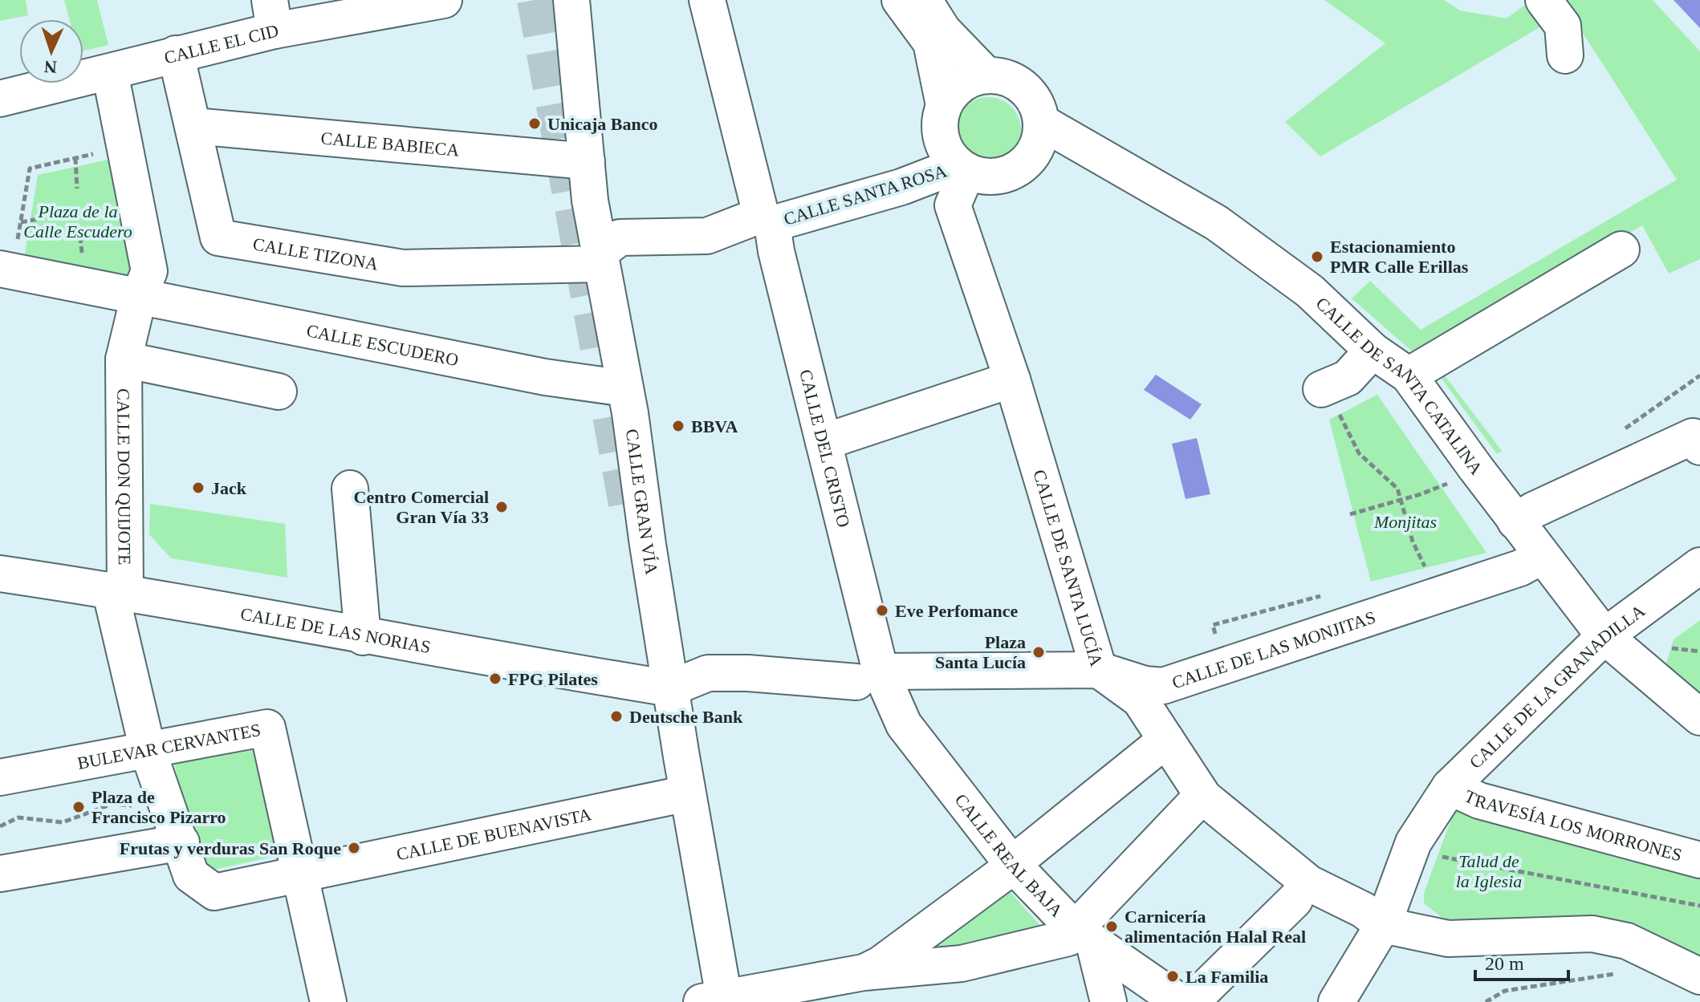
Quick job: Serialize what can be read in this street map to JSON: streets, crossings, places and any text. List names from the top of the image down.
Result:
{
  "streets": {
    "street": [
      "CALLE EL CID",
      "CALLE BABIECA",
      "CALLE SANTA ROSA",
      "CALLE TIZONA",
      "CALLE ESCUDERO",
      "CALLE DE SANTA CATALINA",
      "CALLE DEL CRISTO",
      "CALLE DON QUIJOTE",
      "CALLE GRAN VÍA",
      "CALLE DE SANTA LUCÍA",
      "CALLE DE LAS NORIAS",
      "CALLE DE LAS MONJITAS",
      "CALLE DE LA GRANADILLA",
      "BULEVAR CERVANTES",
      "TRAVESÍA LOS MORRONES",
      "CALLE DE BUENAVISTA",
      "CALLE REAL BAJA"
    ]
  },
  "crossings": [
    ["CALLE EL CID", "CALLE TIZONA"],
    ["CALLE BABIECA", "CALLE TIZONA"],
    ["CALLE BABIECA", "CALLE GRAN VÍA"],
    ["CALLE SANTA ROSA", "CALLE TIZONA"],
    ["CALLE SANTA ROSA", "CALLE DE SANTA CATALINA"],
    ["CALLE SANTA ROSA", "CALLE DEL CRISTO"],
    ["CALLE SANTA ROSA", "CALLE GRAN VÍA"],
    ["CALLE SANTA ROSA", "CALLE DE SANTA LUCÍA"],
    ["CALLE TIZONA", "CALLE GRAN VÍA"],
    ["CALLE ESCUDERO", "CALLE DON QUIJOTE"],
    ["CALLE ESCUDERO", "CALLE GRAN VÍA"],
    ["CALLE DE SANTA CATALINA", "CALLE DE SANTA LUCÍA"],
    ["CALLE DE SANTA CATALINA", "CALLE DE LAS MONJITAS"],
    ["CALLE DE SANTA CATALINA", "CALLE DE LA GRANADILLA"],
    ["CALLE DEL CRISTO", "CALLE DE LAS MONJITAS"],
    ["CALLE DEL CRISTO", "CALLE REAL BAJA"],
    ["CALLE DON QUIJOTE", "CALLE DE LAS NORIAS"],
    ["CALLE DON QUIJOTE", "BULEVAR CERVANTES"],
    ["CALLE DON QUIJOTE", "CALLE DE BUENAVISTA"],
    ["CALLE GRAN VÍA", "CALLE DE LAS NORIAS"],
    ["CALLE GRAN VÍA", "CALLE DE LAS MONJITAS"],
    ["CALLE GRAN VÍA", "CALLE DE BUENAVISTA"],
    ["CALLE DE SANTA LUCÍA", "CALLE DE LAS MONJITAS"],
    ["CALLE DE SANTA LUCÍA", "CALLE DE LA GRANADILLA"],
    ["CALLE DE LAS NORIAS", "CALLE DE LAS MONJITAS"],
    ["CALLE DE LAS MONJITAS", "CALLE REAL BAJA"],
    ["CALLE DE LA GRANADILLA", "TRAVESÍA LOS MORRONES"],
    ["BULEVAR CERVANTES", "CALLE DE BUENAVISTA"]
  ],
  "parks": ["Plaza de la Calle Escudero", "Monjitas", "Talud de la Iglesia"],
  "places": [
    "Unicaja Banco",
    "Estacionamiento PMR Calle Erillas",
    "BBVA",
    "Jack",
    "Centro Comercial Gran Vía 33",
    "Eve Perfomance",
    "Plaza Santa Lucía",
    "FPG Pilates",
    "Deutsche Bank",
    "Plaza de Francisco Pizarro",
    "Frutas y verduras San Roque",
    "Carnicería alimentación Halal Real",
    "La Familia"
  ],
  "scale_bar": "20 m",
  "north": "bottom"
}
